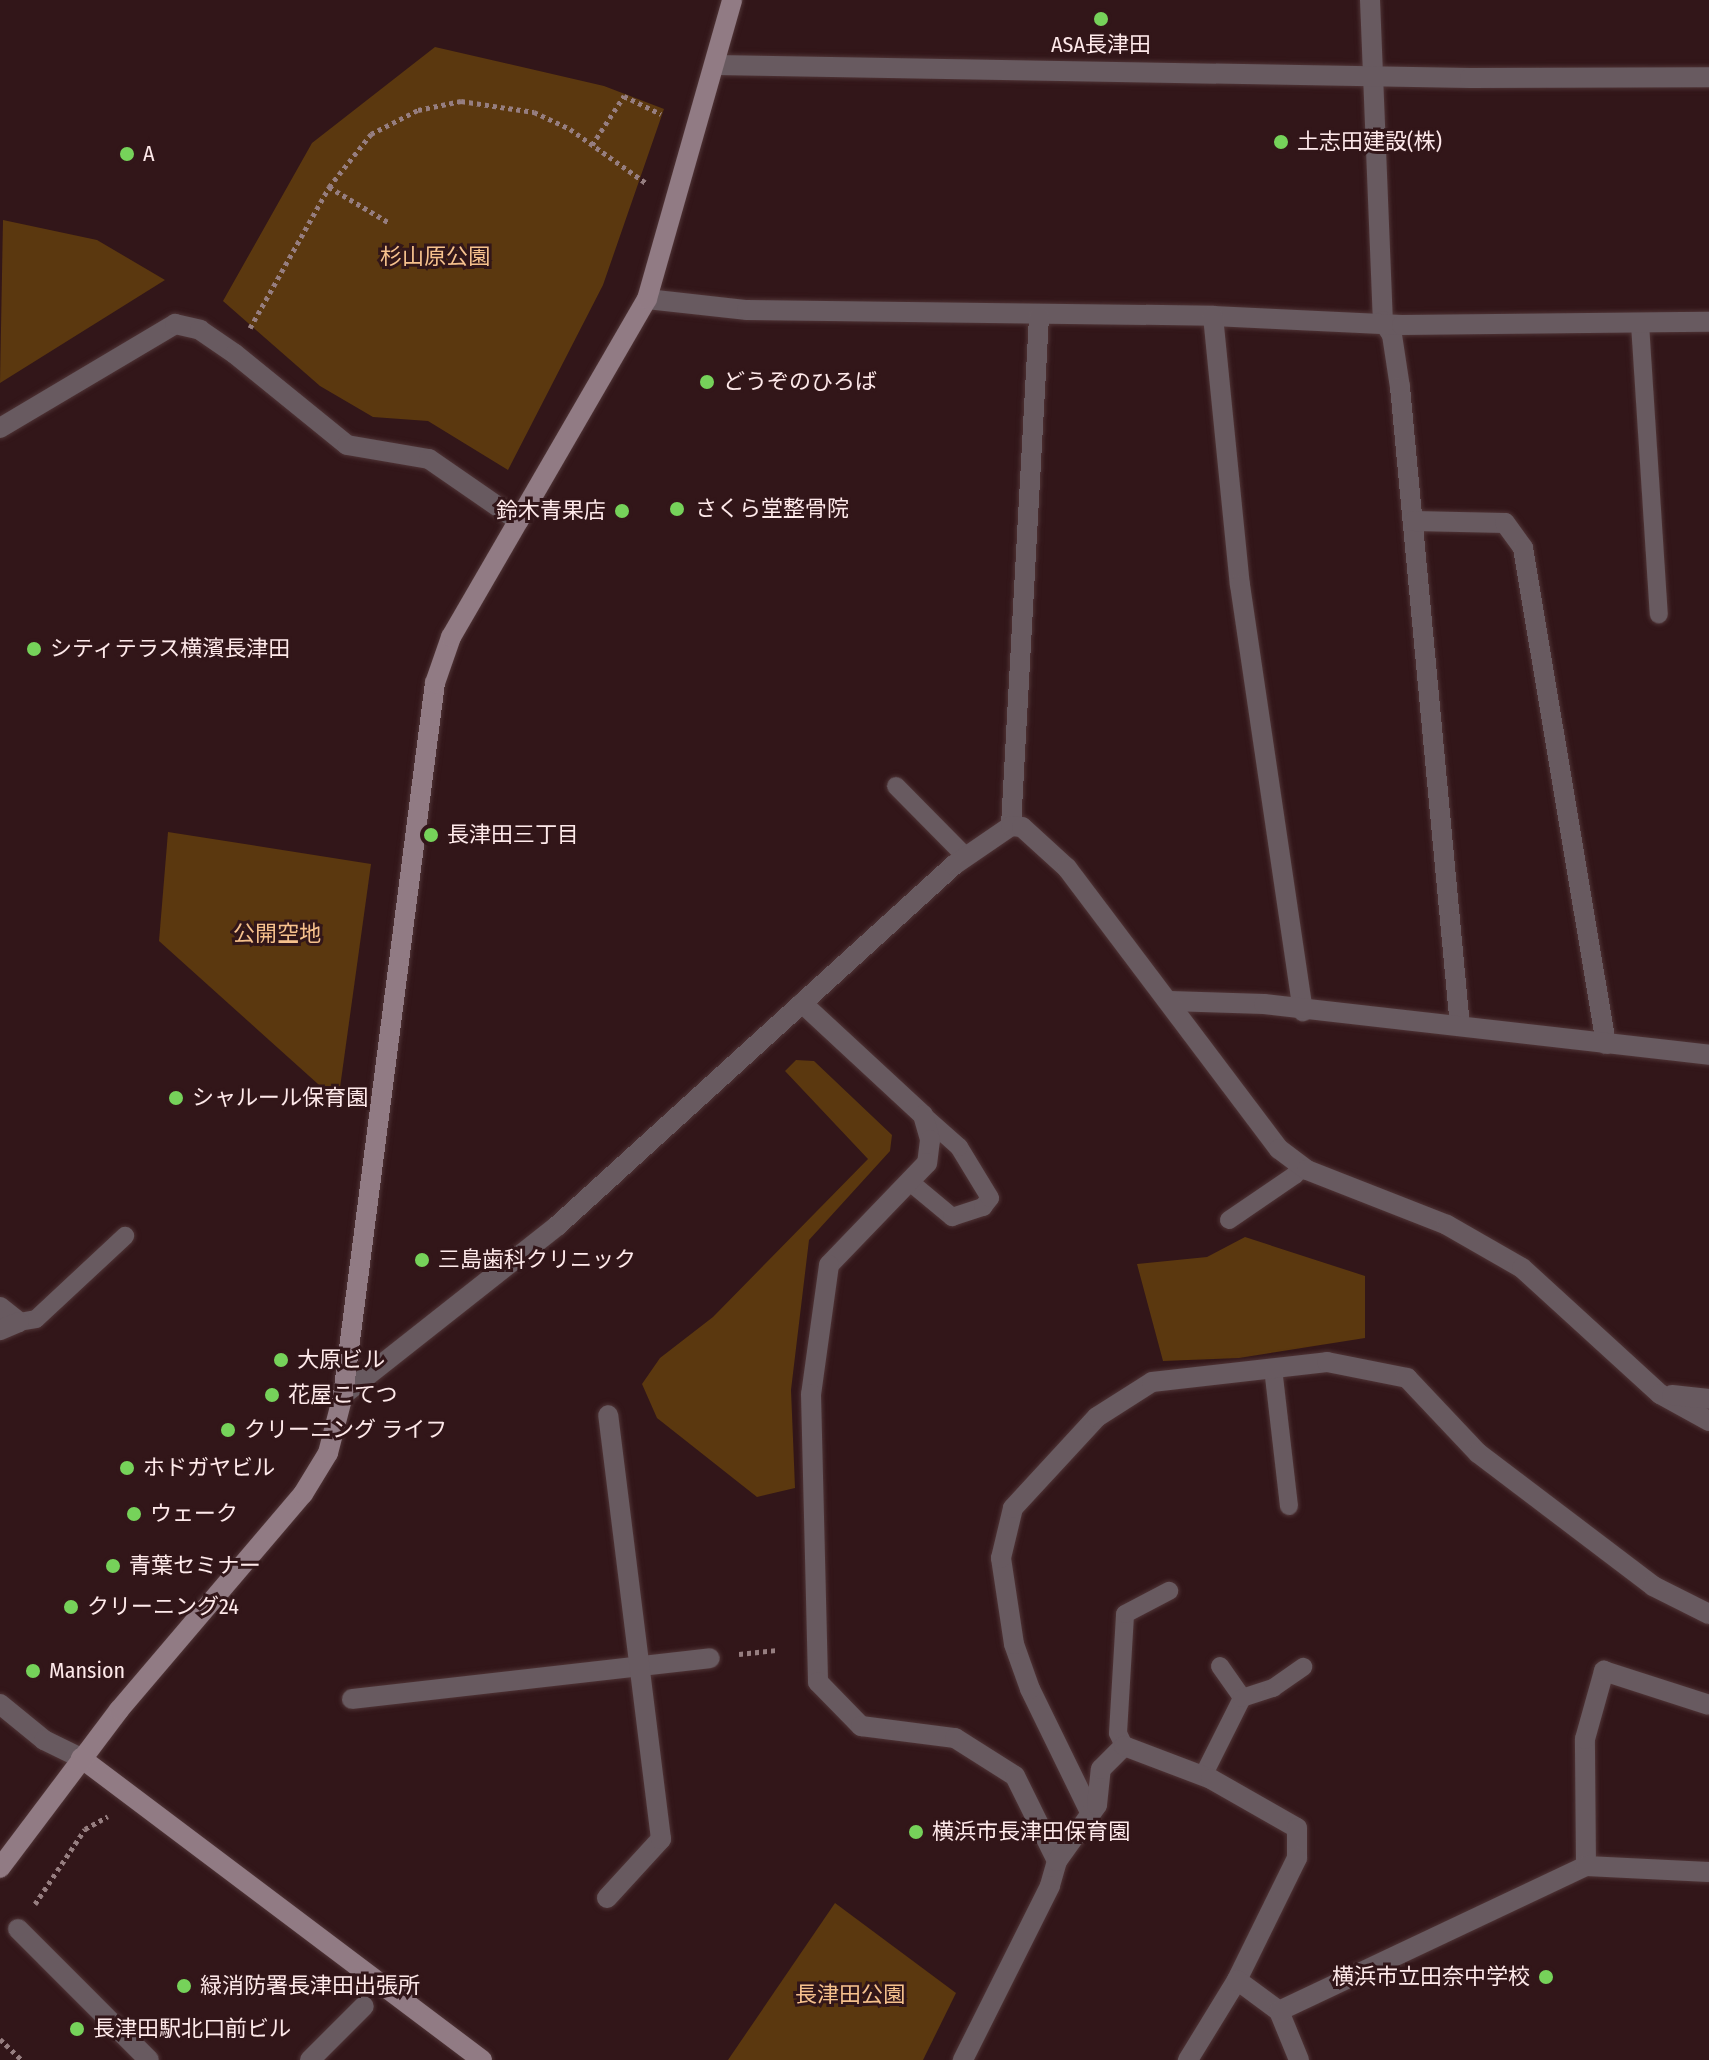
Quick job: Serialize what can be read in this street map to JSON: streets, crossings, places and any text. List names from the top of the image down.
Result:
{
  "parks": ["杉山原公園", "公開空地", "長津田公園"],
  "places": [
    "ASA長津田",
    "土志田建設(株)",
    "A",
    "どうぞのひろば",
    "さくら堂整骨院",
    "鈴木青果店",
    "シティテラス横濱長津田",
    "長津田三丁目",
    "シャルール保育園",
    "三島歯科クリニック",
    "大原ビル",
    "花屋こてつ",
    "クリーニング ライフ",
    "ホドガヤビル",
    "ウェーク",
    "青葉セミナー",
    "クリーニング24",
    "Mansion",
    "横浜市長津田保育園",
    "横浜市立田奈中学校",
    "緑消防署長津田出張所",
    "長津田駅北口前ビル"
  ]
}
